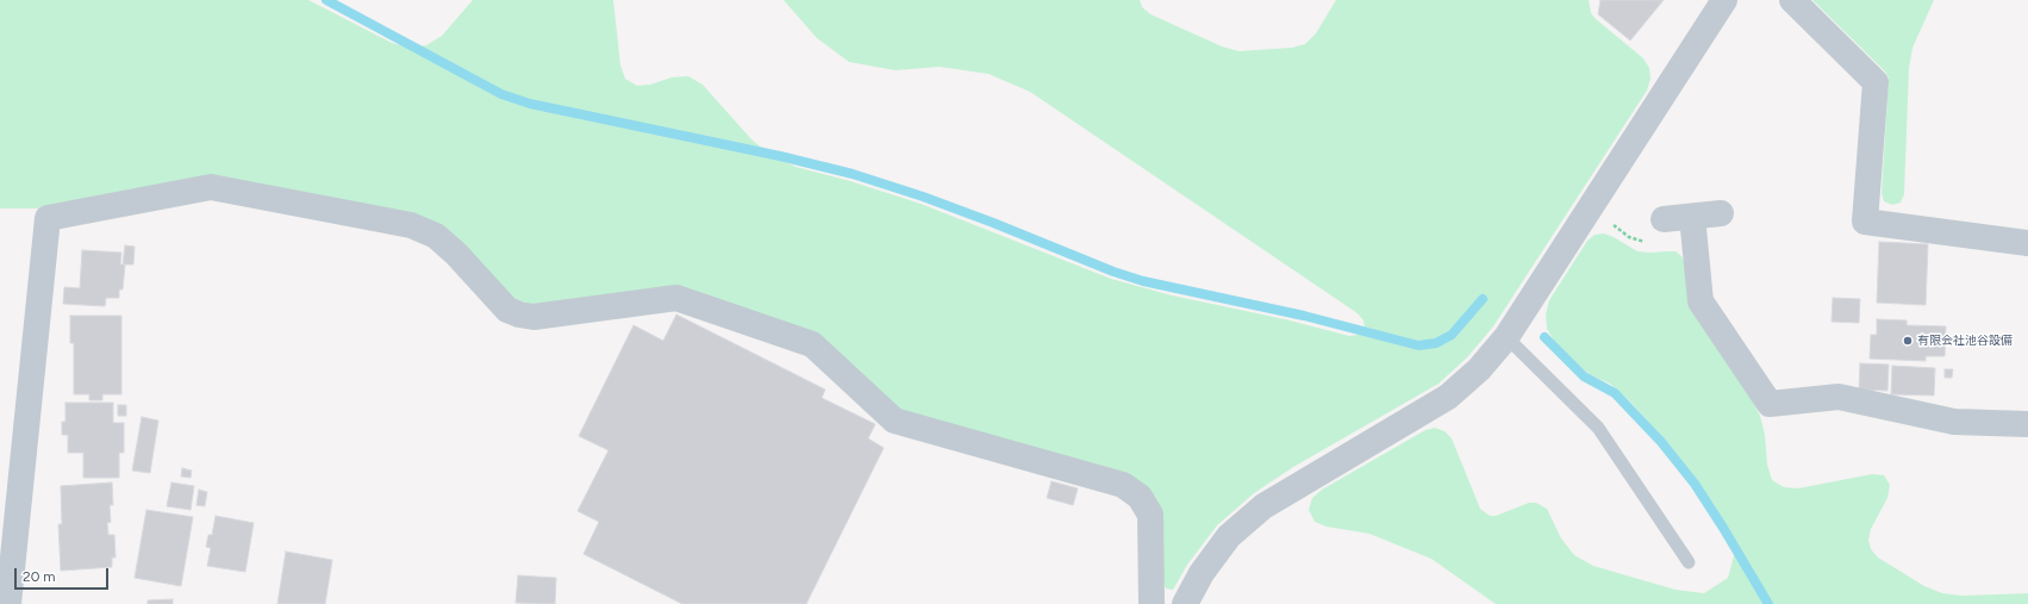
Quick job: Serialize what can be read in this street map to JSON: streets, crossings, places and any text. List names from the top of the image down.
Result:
{
  "places": ["有限会社池谷設備"],
  "scale_bar": "20 m"
}
